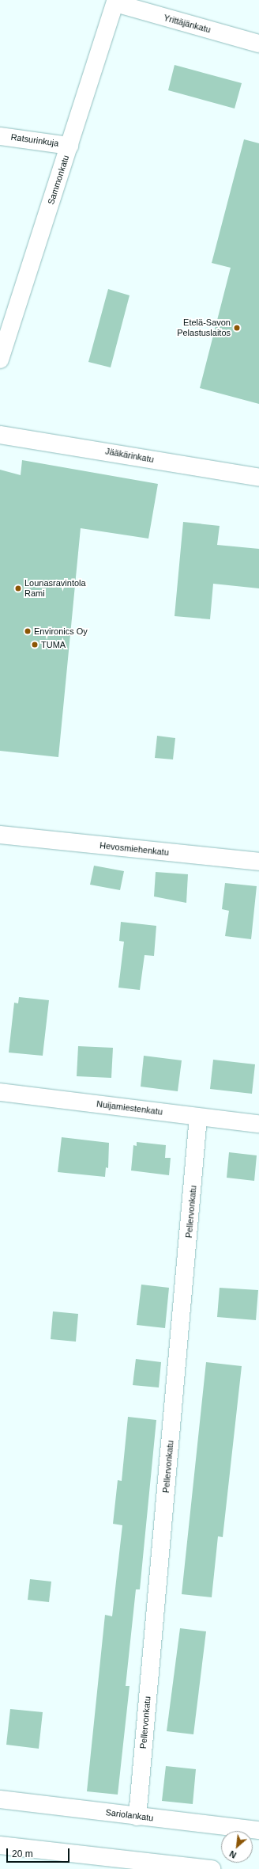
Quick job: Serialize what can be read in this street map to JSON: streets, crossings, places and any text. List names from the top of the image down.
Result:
{
  "streets": {
    "street": [
      "Yrittäjänkatu",
      "Ratsurinkuja",
      "Sammonkatu",
      "Jääkärinkatu",
      "Hevosmiehenkatu",
      "Nuijamiestenkatu",
      "Pellervonkatu",
      "Sariolankatu"
    ]
  },
  "crossings": [
    ["Yrittäjänkatu", "Sammonkatu"],
    ["Ratsurinkuja", "Sammonkatu"],
    ["Nuijamiestenkatu", "Pellervonkatu"],
    ["Pellervonkatu", "Sariolankatu"]
  ],
  "places": [
    "Etelä-Savon Pelastuslaitos",
    "Lounasravintola Rami",
    "Environics Oy",
    "TUMA"
  ],
  "scale_bar": "20 m",
  "north": "bottom left"
}
